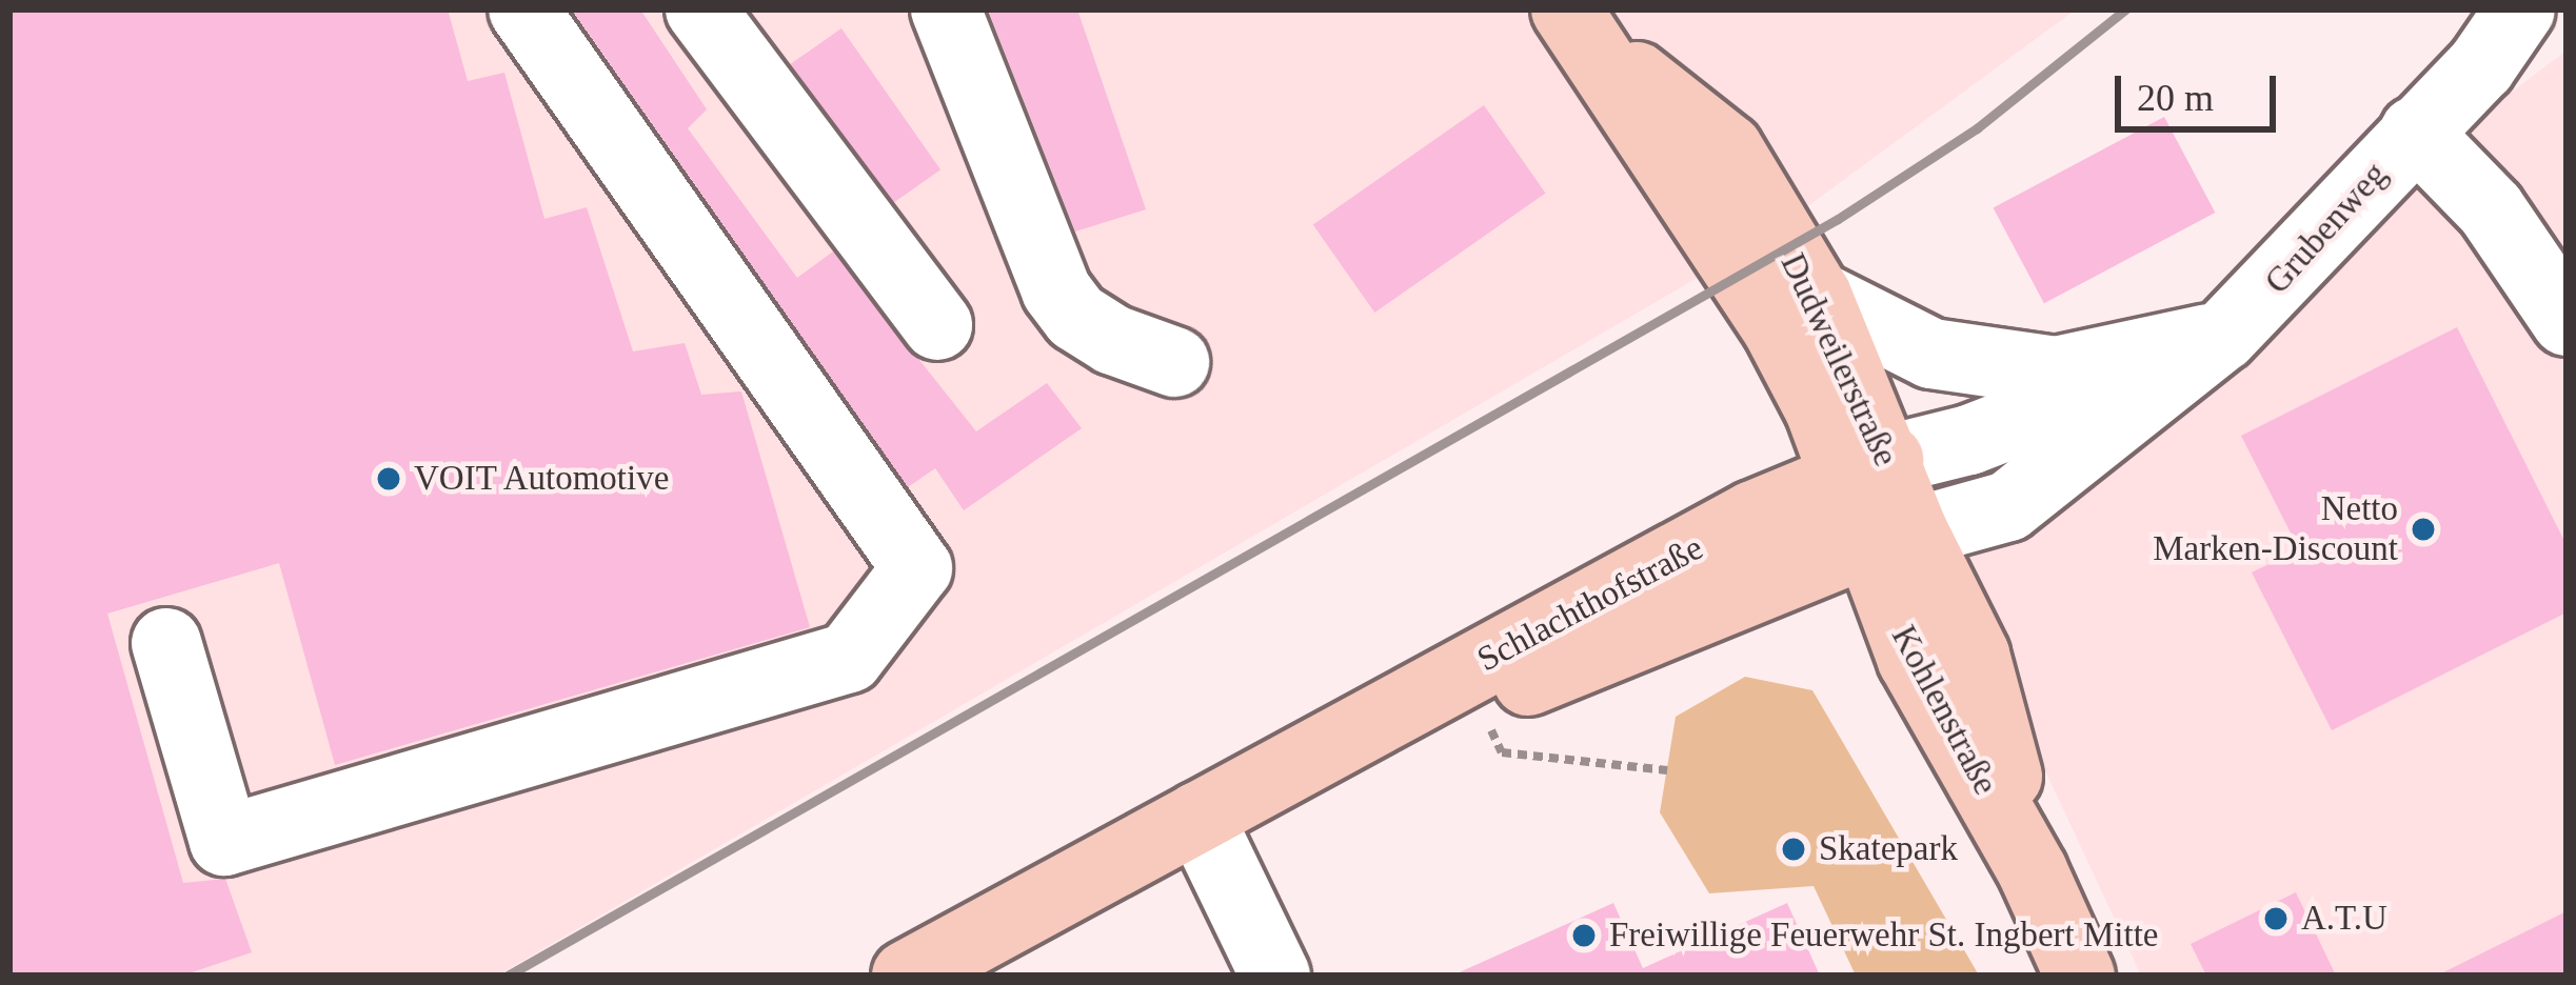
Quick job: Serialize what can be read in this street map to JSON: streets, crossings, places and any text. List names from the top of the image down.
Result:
{
  "streets": {
    "main road": ["Dudweilerstraße", "Schlachthofstraße", "Kohlenstraße"],
    "street": ["Grubenweg"]
  },
  "crossings": [
    ["Grubenweg", "Dudweilerstraße"],
    ["Grubenweg", "Schlachthofstraße"],
    ["Grubenweg", "Kohlenstraße"],
    ["Dudweilerstraße", "Schlachthofstraße"],
    ["Dudweilerstraße", "Kohlenstraße"],
    ["Schlachthofstraße", "Kohlenstraße"]
  ],
  "places": [
    "VOIT Automotive",
    "Netto Marken-Discount",
    "Skatepark",
    "A.T.U",
    "Freiwillige Feuerwehr St. Ingbert Mitte"
  ],
  "scale_bar": "20 m"
}
